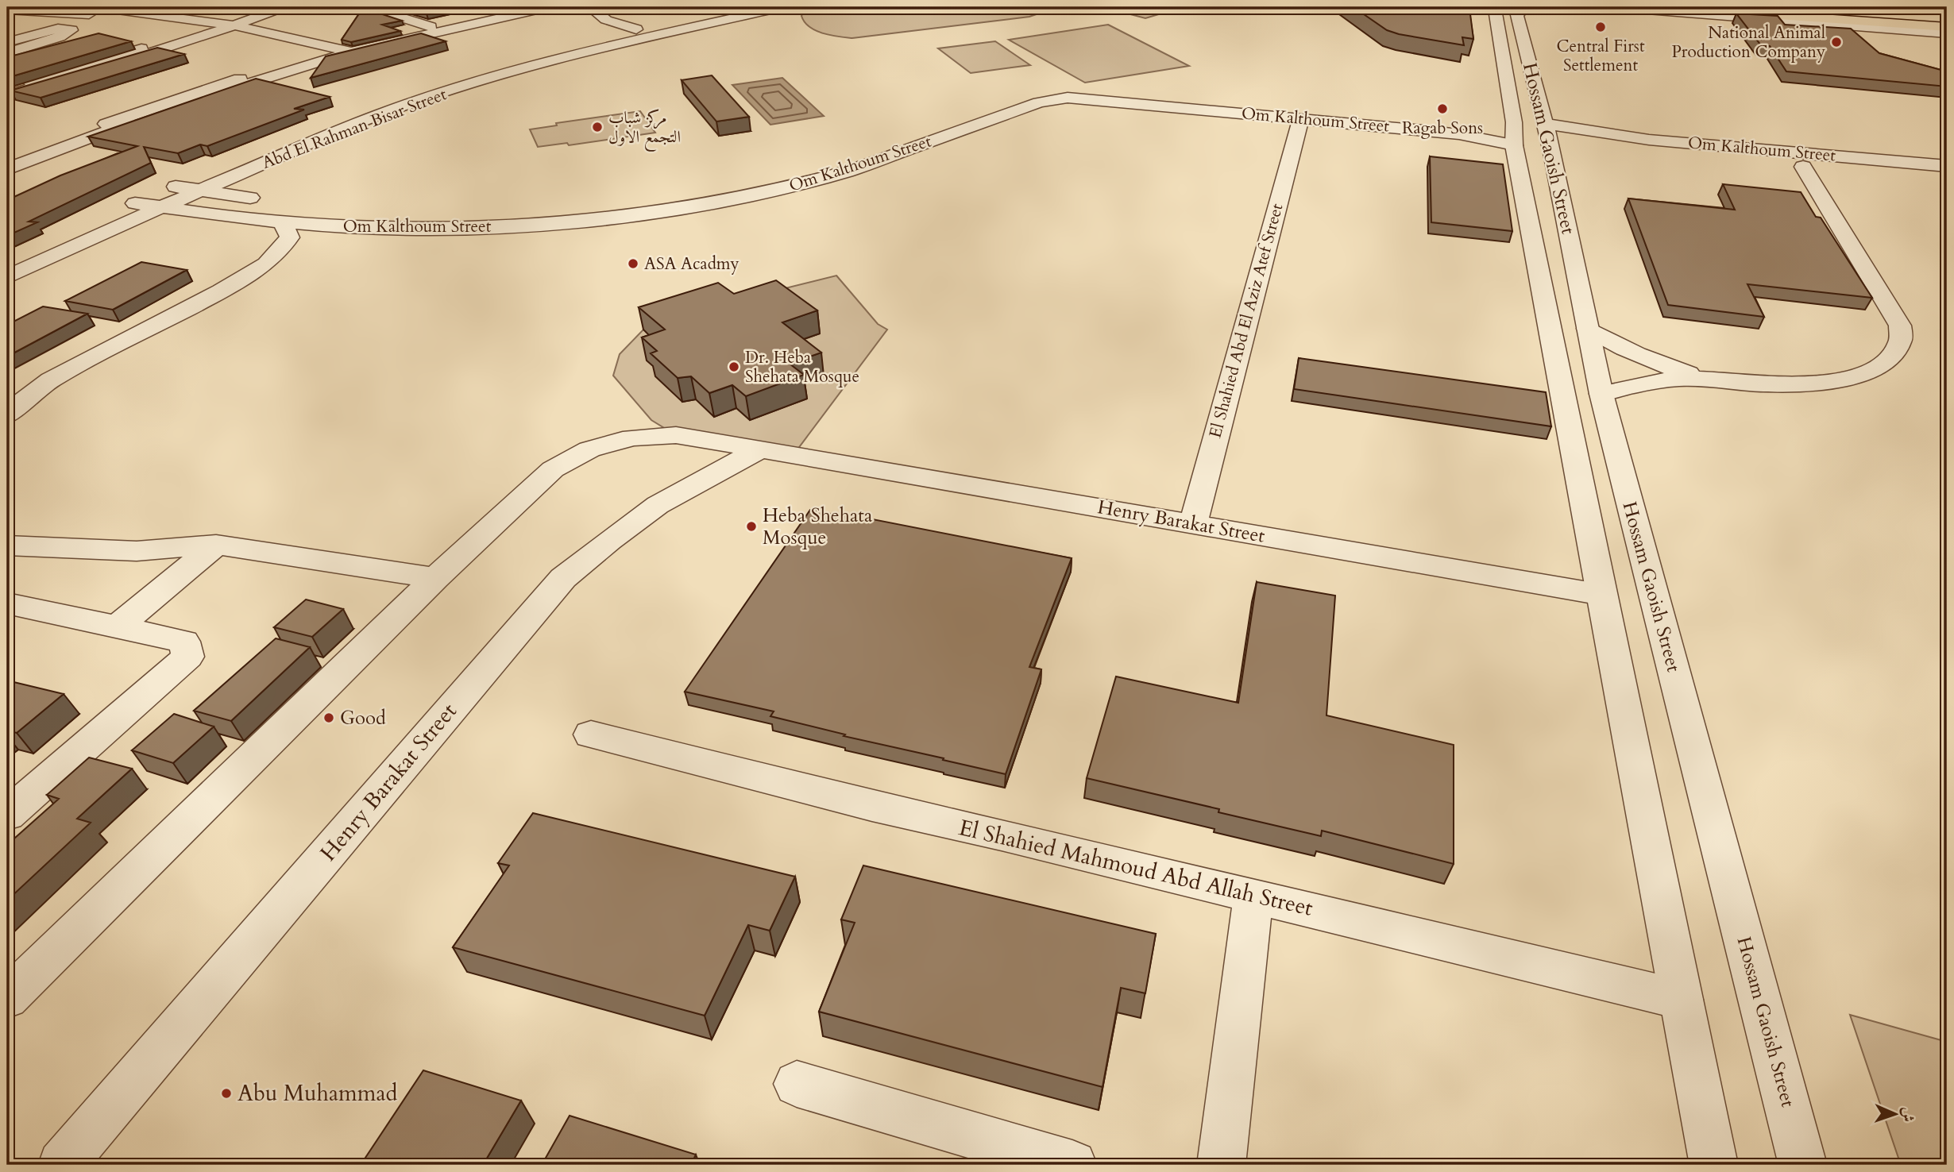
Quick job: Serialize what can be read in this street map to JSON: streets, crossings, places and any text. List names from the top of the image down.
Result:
{
  "streets": {
    "street": [
      "Om Kalthoum Street",
      "Abd El Rahman Bisar Street",
      "Hossam Gaoish Street",
      "El Shahied Abd El Aziz Atef Street",
      "Henry Barakat Street",
      "El Shahied Mahmoud Abd Allah Street"
    ]
  },
  "crossings": [
    ["Om Kalthoum Street", "Abd El Rahman Bisar Street"],
    ["Om Kalthoum Street", "Hossam Gaoish Street"],
    ["Om Kalthoum Street", "El Shahied Abd El Aziz Atef Street"],
    ["Hossam Gaoish Street", "Henry Barakat Street"],
    ["Hossam Gaoish Street", "El Shahied Mahmoud Abd Allah Street"],
    ["El Shahied Abd El Aziz Atef Street", "Henry Barakat Street"]
  ],
  "places": [
    "Central First Settlement",
    "National Animal Production Company",
    "Ragab Sons",
    "مركز شباب التجمع الاول",
    "ASA Acadmy",
    "Dr. Heba Shehata Mosque",
    "Heba Shehata Mosque",
    "Good",
    "Abu Muhammad"
  ],
  "north": "right"
}
